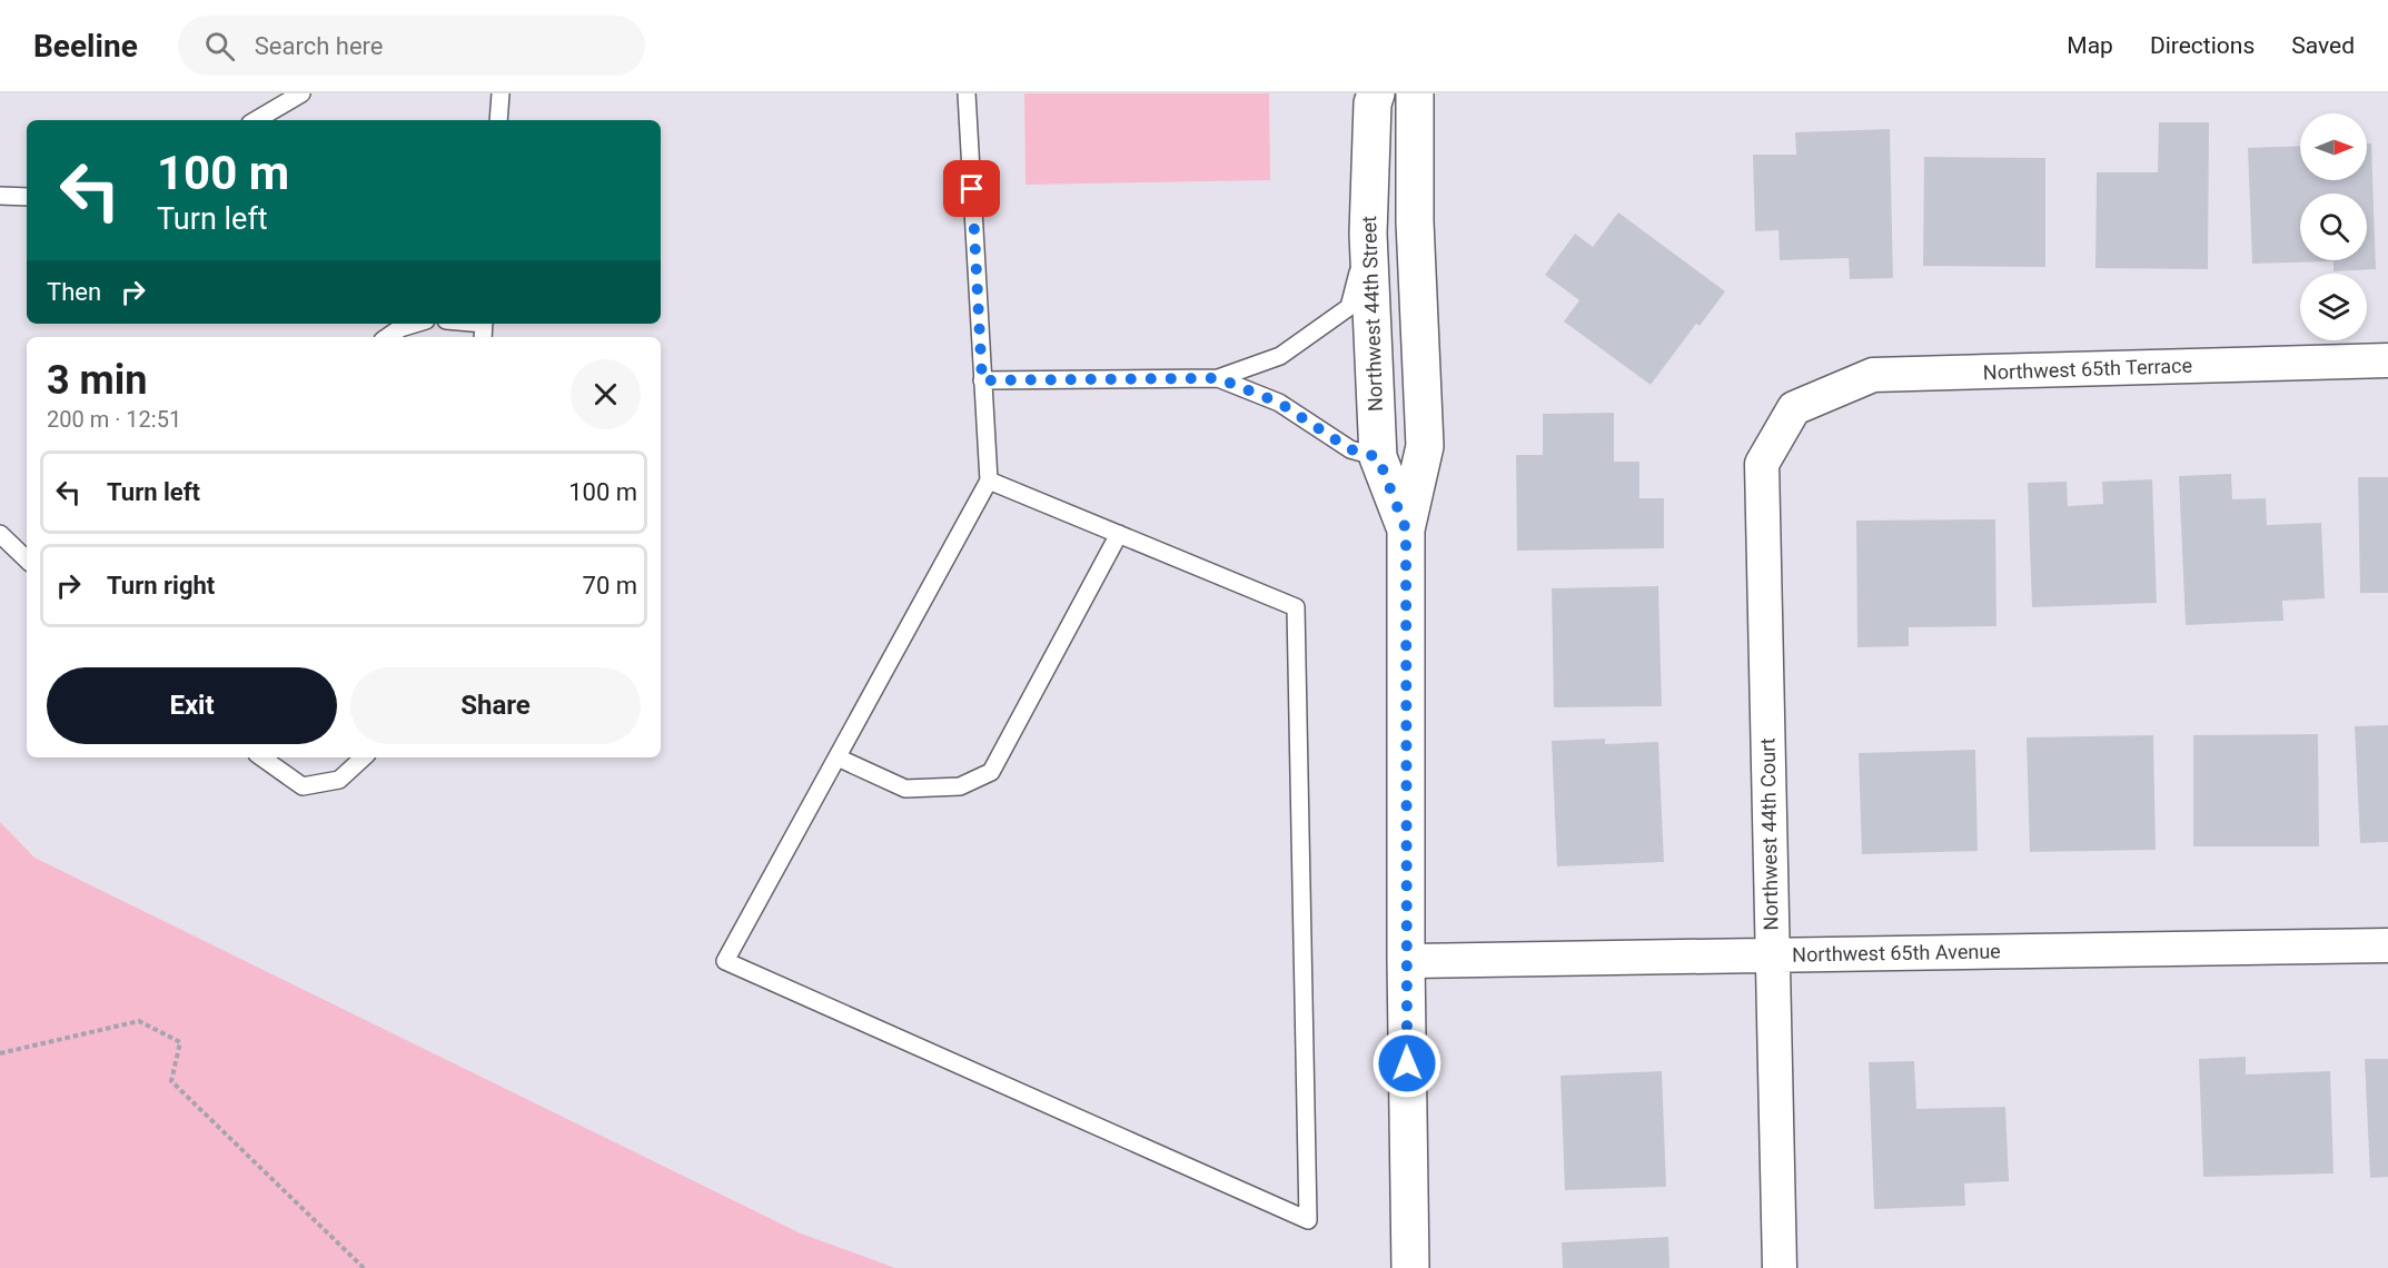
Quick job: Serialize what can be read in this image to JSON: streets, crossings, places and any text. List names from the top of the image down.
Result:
{
  "streets": {
    "street": [
      "Northwest 44th Street",
      "Northwest 65th Terrace",
      "Northwest 44th Court",
      "Northwest 65th Avenue"
    ]
  },
  "crossings": [
    ["Northwest 44th Street", "Northwest 65th Avenue"],
    ["Northwest 65th Terrace", "Northwest 44th Court"],
    ["Northwest 44th Court", "Northwest 65th Avenue"]
  ],
  "north": "right",
  "page": {
    "header": "Beeline",
    "search": "Search here",
    "nav": ["Map", "Directions", "Saved"],
    "turn": ["100 m", "Turn left"],
    "then": "Then",
    "heading": ["3 min", "200 m · 12:51"],
    "list": [
      {
        "name": "Turn left",
        "value": "100 m"
      },
      {
        "name": "Turn right",
        "value": "70 m"
      }
    ],
    "buttons": ["Exit", "Share"]
  }
}
